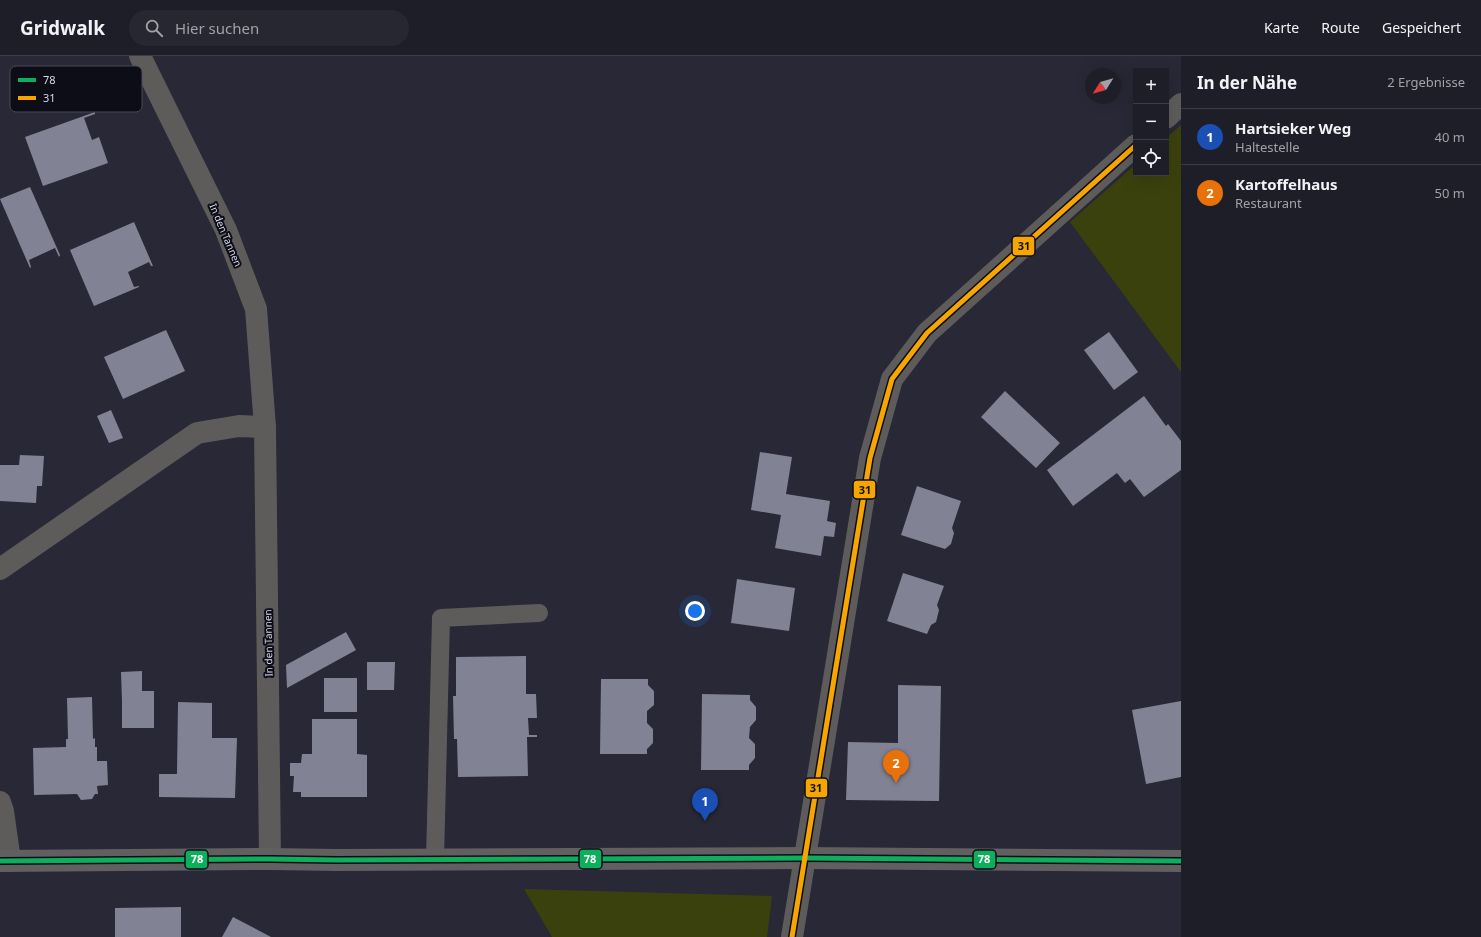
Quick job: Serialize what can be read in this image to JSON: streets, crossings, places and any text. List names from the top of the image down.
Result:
{
  "streets": {
    "street": ["In den Tannen"]
  },
  "lines": ["transit line 31", "transit line 78"],
  "legend": ["78", "31"],
  "north": "bottom left",
  "page": {
    "header": "Gridwalk",
    "search": "Hier suchen",
    "nav": ["Karte", "Route", "Gespeichert"],
    "heading": ["In der Nähe", "2 Ergebnisse"],
    "map_buttons": ["+", "−"],
    "list": [
      {
        "mark": "1",
        "name": "Hartsieker Weg",
        "note": "Haltestelle",
        "value": "40 m"
      },
      {
        "mark": "2",
        "name": "Kartoffelhaus",
        "note": "Restaurant",
        "value": "50 m"
      }
    ],
    "pins": ["2", "1"]
  }
}
